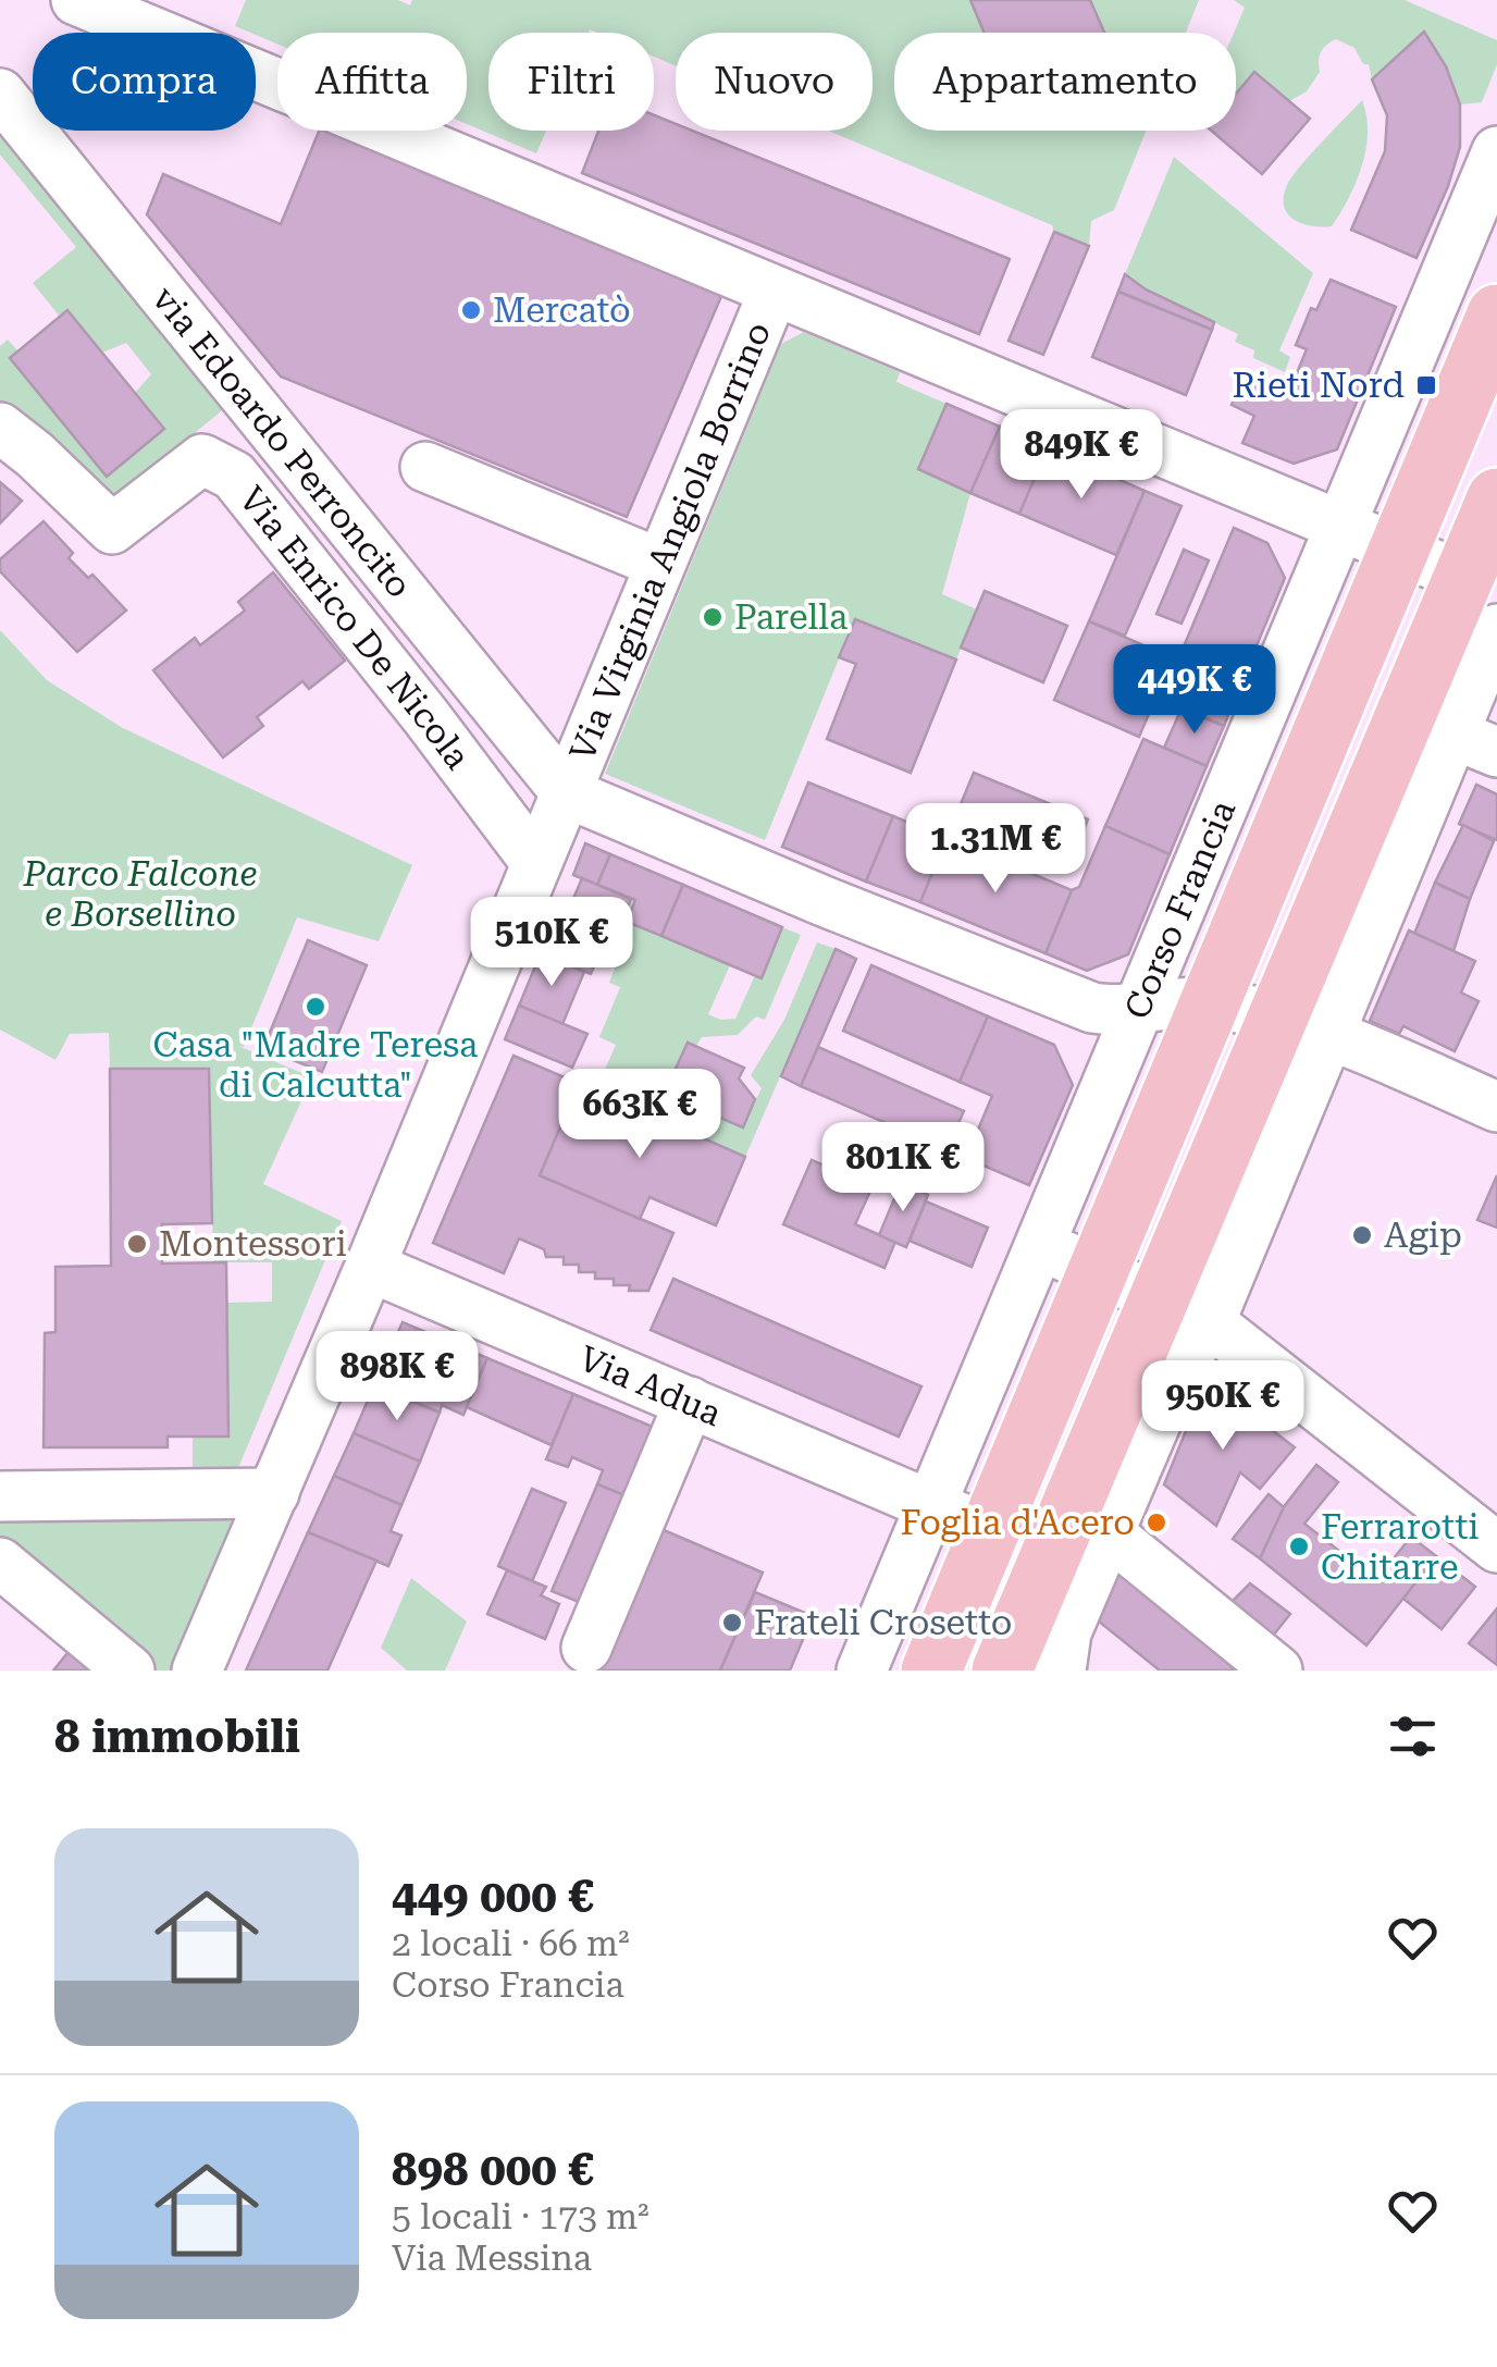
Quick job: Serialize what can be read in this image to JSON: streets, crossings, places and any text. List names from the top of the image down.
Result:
{
  "streets": {
    "main road": ["Corso Francia"],
    "street": [
      "via Edoardo Perroncito",
      "Via Virginia Angiola Borrino",
      "Via Enrico De Nicola",
      "Via Adua"
    ]
  },
  "crossings": [
    ["via Edoardo Perroncito", "Via Virginia Angiola Borrino"],
    ["Via Virginia Angiola Borrino", "Via Enrico De Nicola"],
    ["Via Virginia Angiola Borrino", "Via Adua"],
    ["Corso Francia", "Via Adua"]
  ],
  "parks": ["Parco Falcone e Borsellino"],
  "places": {
    "other": [
      "Mercatò",
      "Parella",
      "Casa \"Madre Teresa di Calcutta\"",
      "Agip",
      "Montessori",
      "Foglia d'Acero",
      "Ferrarotti Chitarre",
      "Frateli Crosetto"
    ],
    "transit": ["Rieti Nord"]
  },
  "page": {
    "chip": [
      "Compra",
      "Affitta",
      "Filtri",
      "Nuovo",
      "Appartamento"
    ],
    "price": [
      "849K €",
      "449K €",
      "1.31M €",
      "510K €",
      "663K €",
      "801K €",
      "898K €",
      "950K €"
    ],
    "heading": "8 immobili",
    "list": [
      {
        "name": "449 000 €",
        "note": "2 locali · 66 m² · Corso Francia"
      },
      {
        "name": "898 000 €",
        "note": "5 locali · 173 m² · Via Messina"
      }
    ]
  }
}
